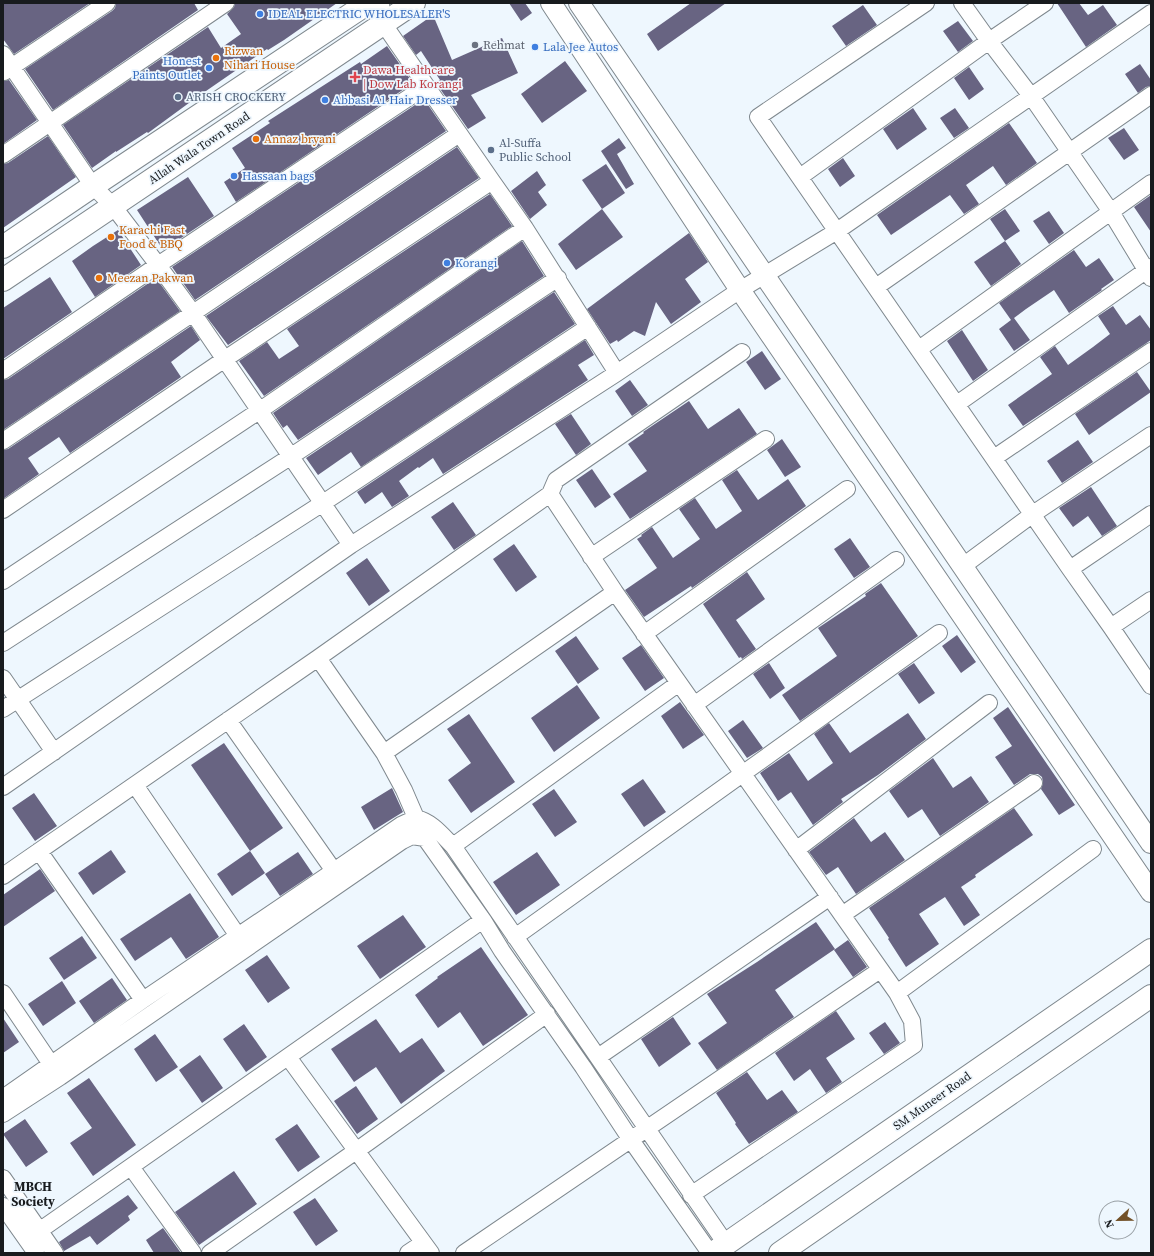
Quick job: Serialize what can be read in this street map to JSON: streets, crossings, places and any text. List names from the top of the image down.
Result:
{
  "streets": {
    "main road": ["Allah Wala Town Road", "SM Muneer Road"]
  },
  "districts": ["MBCH Society"],
  "places": {
    "other": [
      "IDEAL ELECTRIC WHOLESALER'S",
      "Rehmat",
      "Lala Jee Autos",
      "Rizwan Nihari House",
      "Honest Paints Outlet",
      "ARISH CROCKERY",
      "Abbasi A1 Hair Dresser",
      "Annaz bryani",
      "Al-Suffa Public School",
      "Hassaan bags",
      "Karachi Fast Food & BBQ",
      "Korangi",
      "Meezan Pakwan"
    ],
    "health": ["Dawa Healthcare | Dow Lab Korangi"]
  },
  "north": "left"
}
